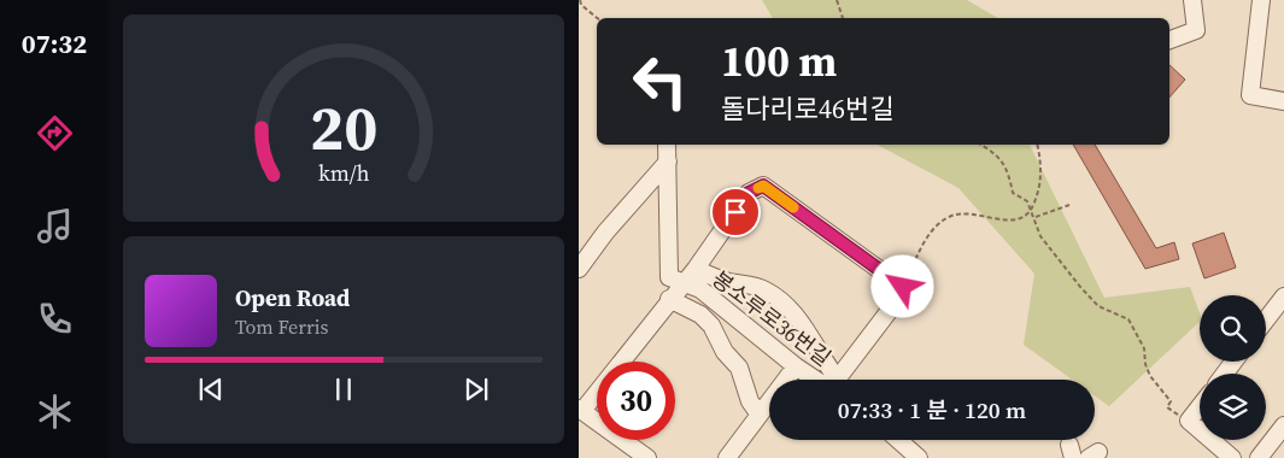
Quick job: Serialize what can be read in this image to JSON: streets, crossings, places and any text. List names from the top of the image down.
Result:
{
  "streets": {
    "street": ["봉소루로36번길"]
  },
  "page": {
    "tabs": "07:32",
    "turn": ["100 m", "돌다리로46번길"],
    "song": ["Open Road", "Tom Ferris"],
    "limit": "30",
    "trip": "07:33 · 1 분 · 120 m",
    "gauge": ["20", "km/h"]
  }
}
